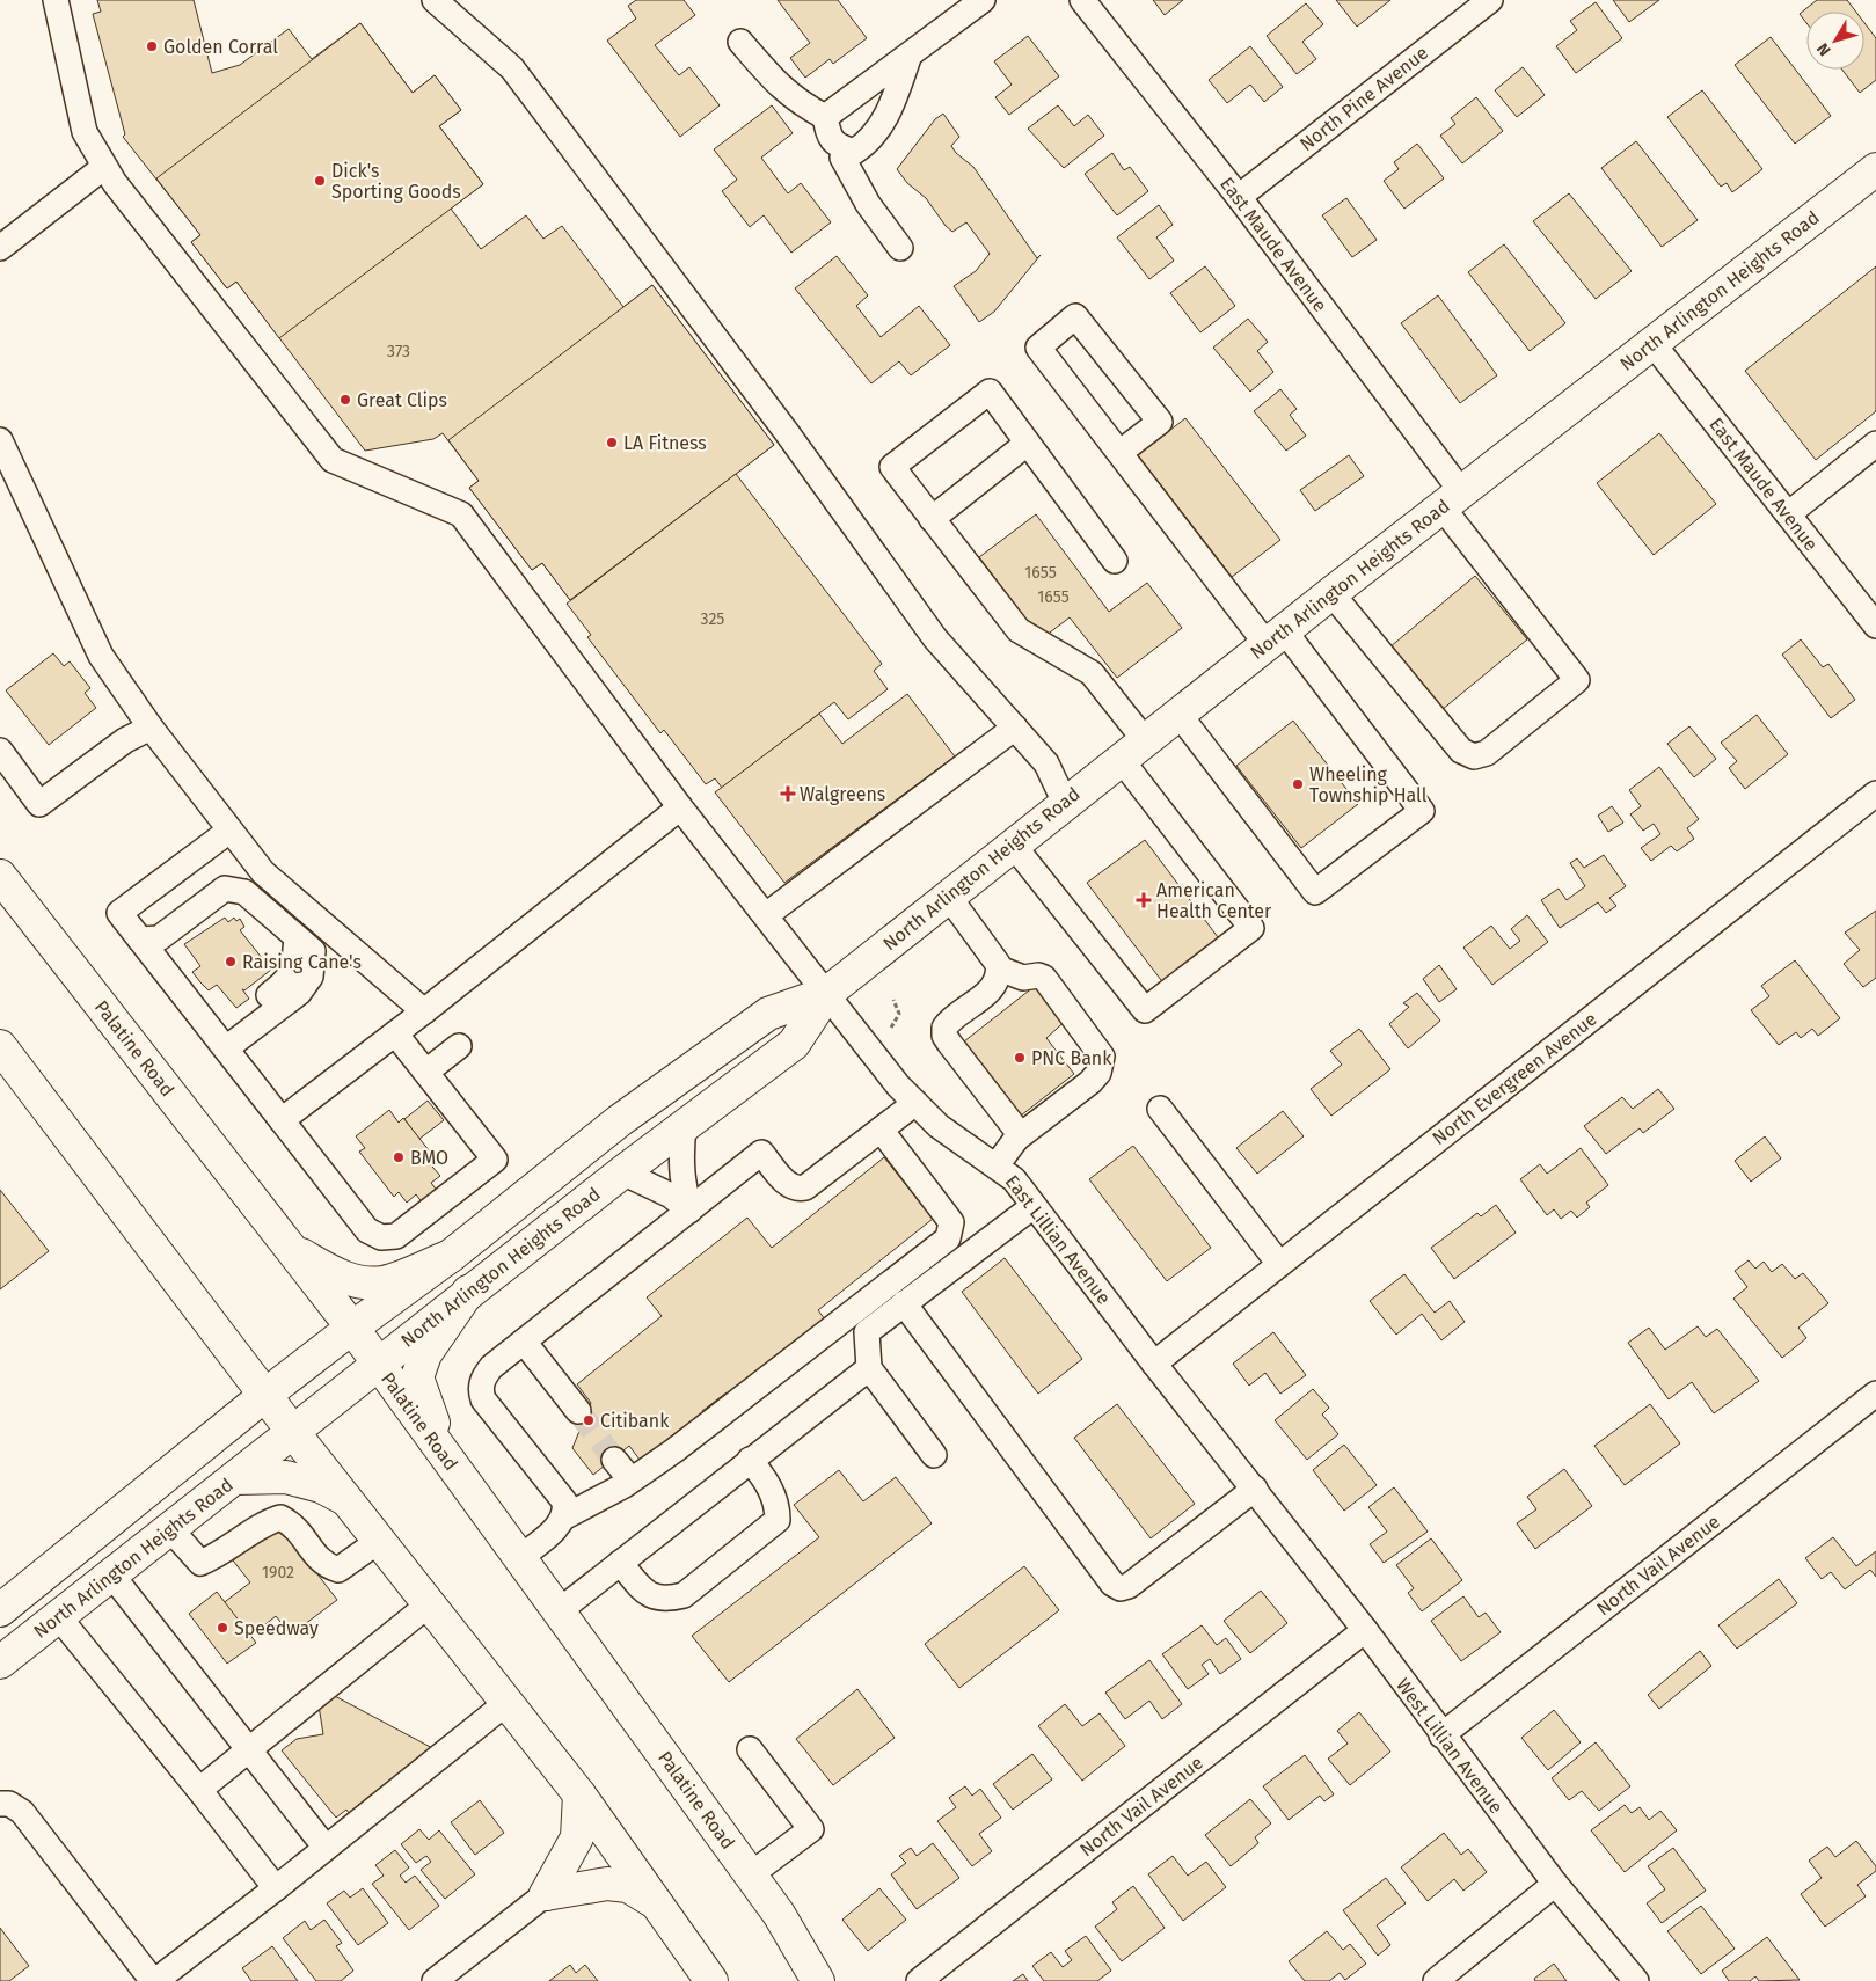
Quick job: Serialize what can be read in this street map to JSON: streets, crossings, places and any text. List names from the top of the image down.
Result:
{
  "streets": {
    "main road": ["North Arlington Heights Road", "Palatine Road"],
    "street": [
      "North Pine Avenue",
      "East Maude Avenue",
      "North Evergreen Avenue",
      "East Lillian Avenue",
      "North Vail Avenue",
      "West Lillian Avenue"
    ]
  },
  "crossings": [
    ["North Pine Avenue", "East Maude Avenue"],
    ["East Maude Avenue", "North Arlington Heights Road"],
    ["North Arlington Heights Road", "Palatine Road"],
    ["North Arlington Heights Road", "East Lillian Avenue"],
    ["North Evergreen Avenue", "East Lillian Avenue"],
    ["East Lillian Avenue", "West Lillian Avenue"],
    ["North Vail Avenue", "West Lillian Avenue"]
  ],
  "places": {
    "other": [
      "Golden Corral",
      "Dick's Sporting Goods",
      "Great Clips",
      "LA Fitness",
      "Wheeling Township Hall",
      "Raising Cane's",
      "PNC Bank",
      "BMO",
      "Citibank",
      "Speedway"
    ],
    "health": ["Walgreens", "American Health Center"]
  },
  "house_numbers": [
    "373",
    "1655",
    "1655",
    "325",
    "1902"
  ],
  "north": "bottom left"
}
